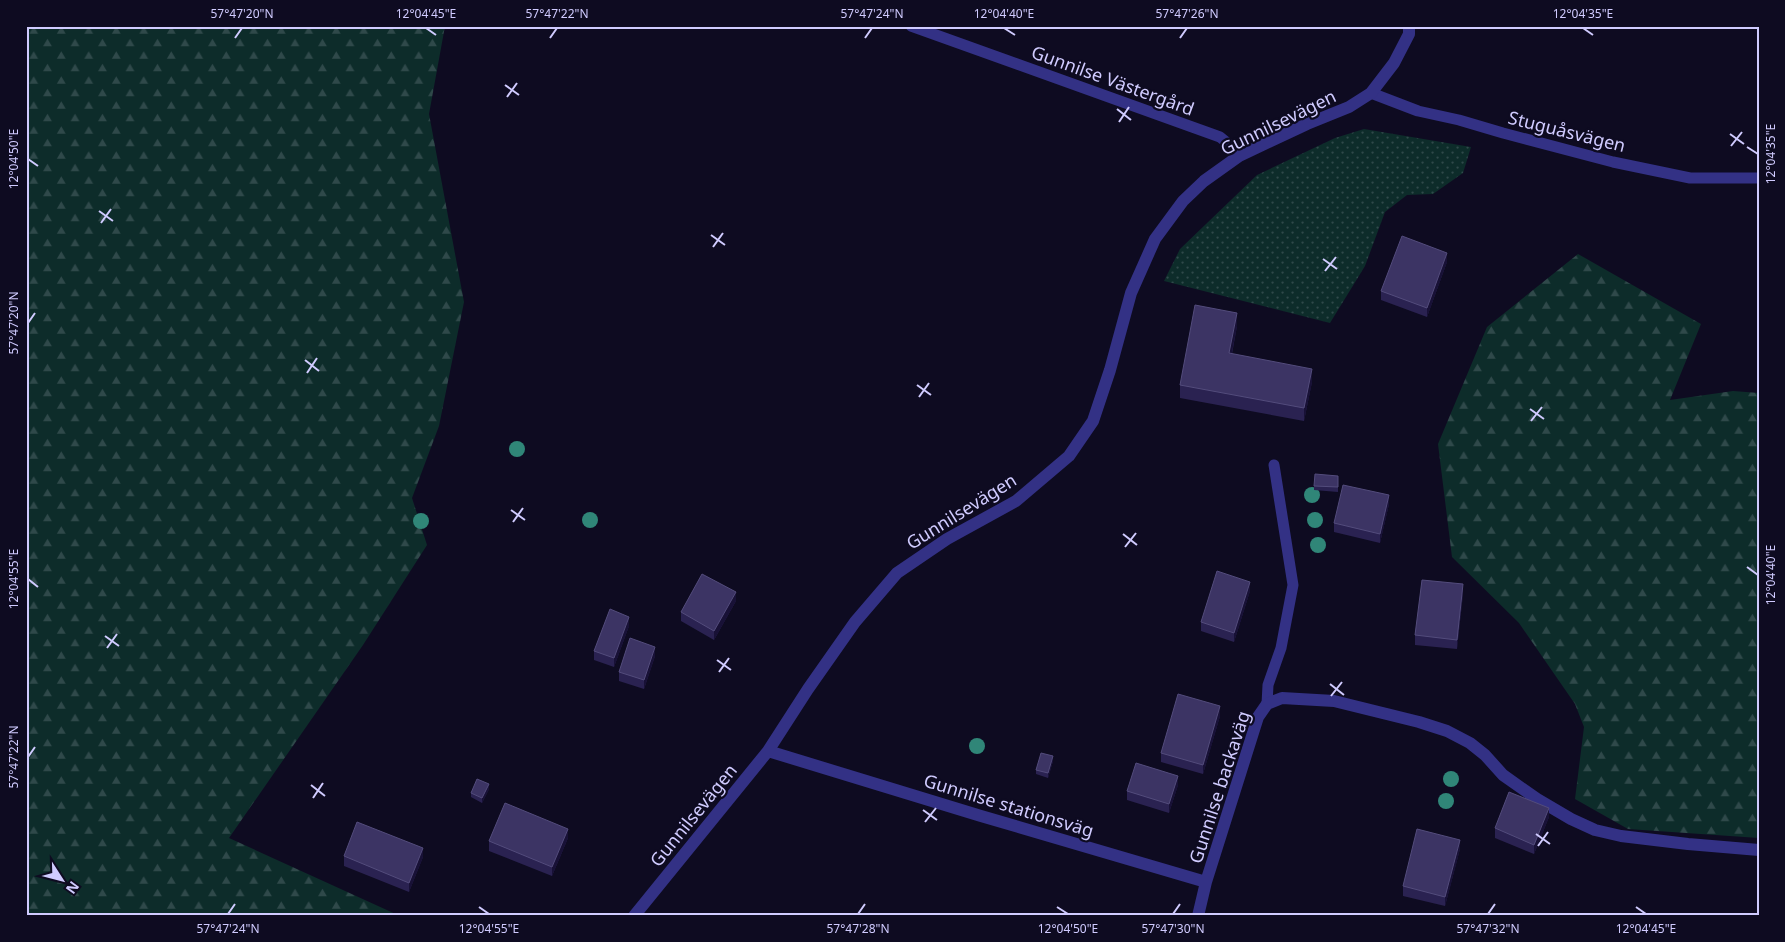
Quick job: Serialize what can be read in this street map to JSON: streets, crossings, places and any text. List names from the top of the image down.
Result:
{
  "streets": {
    "street": ["Gunnilsevägen", "Gunnilse backaväg", "Gunnilse stationsväg"],
    "lane": ["Gunnilse Västergård", "Stuguåsvägen"]
  },
  "crossings": [
    ["Gunnilse Västergård", "Gunnilsevägen"],
    ["Gunnilsevägen", "Stuguåsvägen"],
    ["Gunnilsevägen", "Gunnilse stationsväg"],
    ["Gunnilse backaväg", "Gunnilse stationsväg"]
  ],
  "north": "bottom right",
  "coordinates": [
    "57°47'20\"N",
    "12°04'45\"E",
    "57°47'22\"N",
    "57°47'24\"N",
    "12°04'40\"E",
    "57°47'26\"N",
    "12°04'35\"E",
    "12°04'50\"E",
    "12°04'55\"E",
    "57°47'28\"N",
    "57°47'30\"N",
    "57°47'32\"N"
  ]
}
